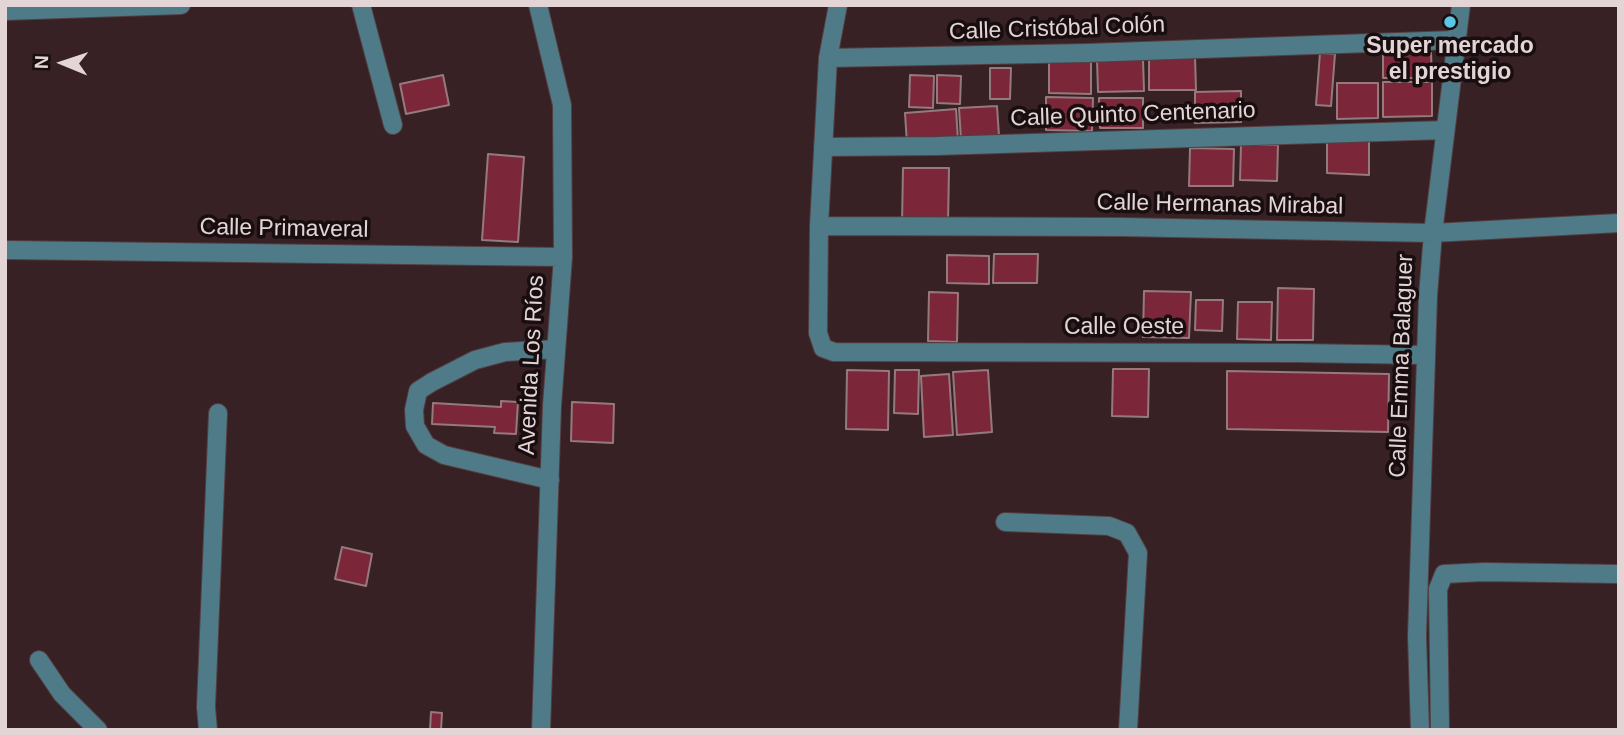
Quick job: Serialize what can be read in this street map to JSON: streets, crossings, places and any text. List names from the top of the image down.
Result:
{
  "streets": {
    "street": [
      "Calle Cristóbal Colón",
      "Calle Quinto Centenario",
      "Calle Hermanas Mirabal",
      "Calle Primaveral",
      "Calle Oeste",
      "Avenida Los Ríos",
      "Calle Emma Balaguer"
    ]
  },
  "crossings": [
    ["Calle Cristóbal Colón", "Calle Emma Balaguer"],
    ["Calle Quinto Centenario", "Calle Emma Balaguer"],
    ["Calle Hermanas Mirabal", "Calle Oeste"],
    ["Calle Hermanas Mirabal", "Calle Emma Balaguer"],
    ["Calle Primaveral", "Avenida Los Ríos"],
    ["Calle Oeste", "Calle Emma Balaguer"]
  ],
  "places": ["Super mercado el prestigio"],
  "north": "left"
}
